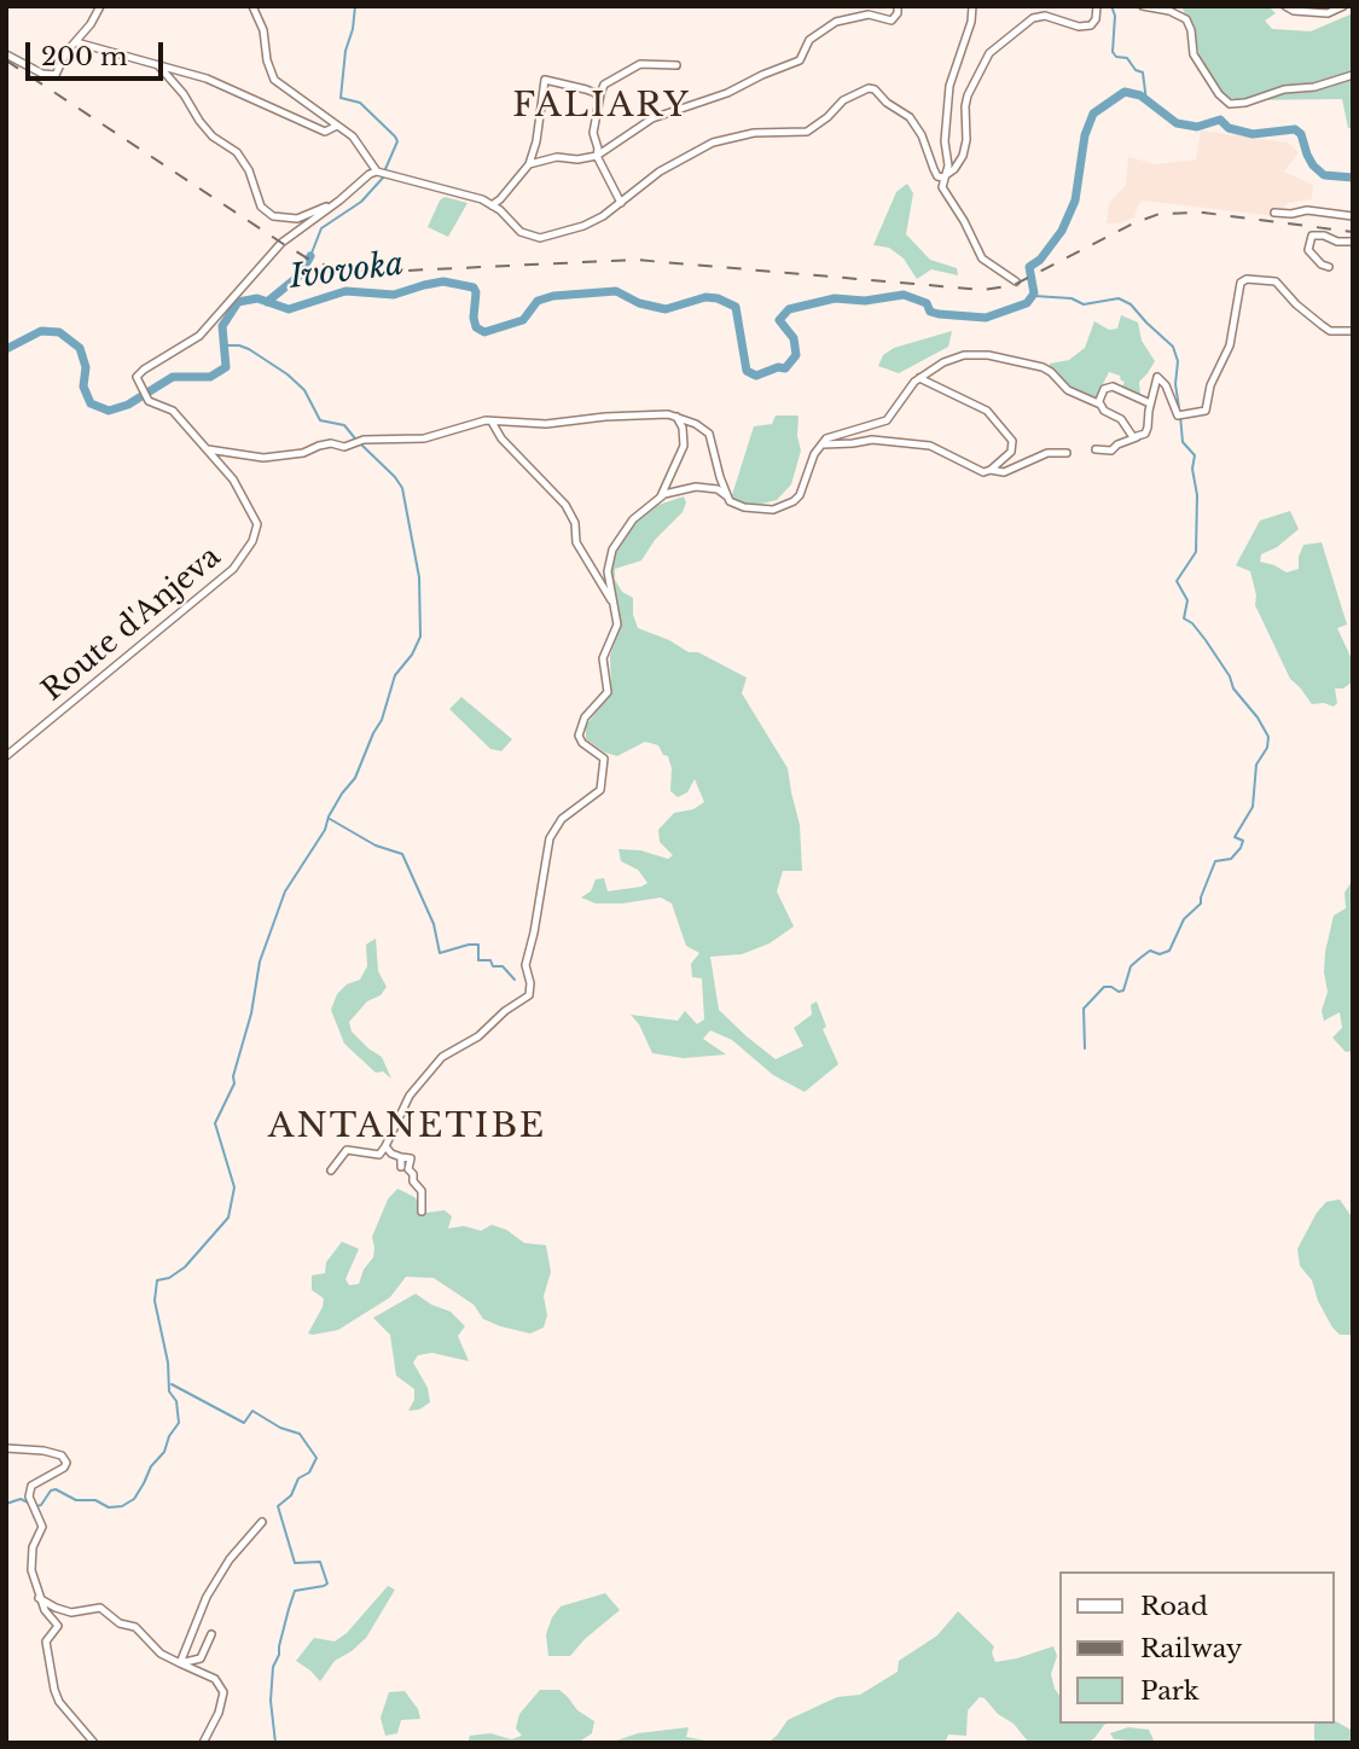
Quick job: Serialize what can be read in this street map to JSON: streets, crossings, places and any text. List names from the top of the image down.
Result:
{
  "streets": {
    "street": ["Route d'Anjeva"]
  },
  "districts": ["FALIARY", "ANTANETIBE"],
  "water": ["Ivovoka"],
  "legend": ["Road", "Railway", "Park"],
  "scale_bar": "200 m"
}
